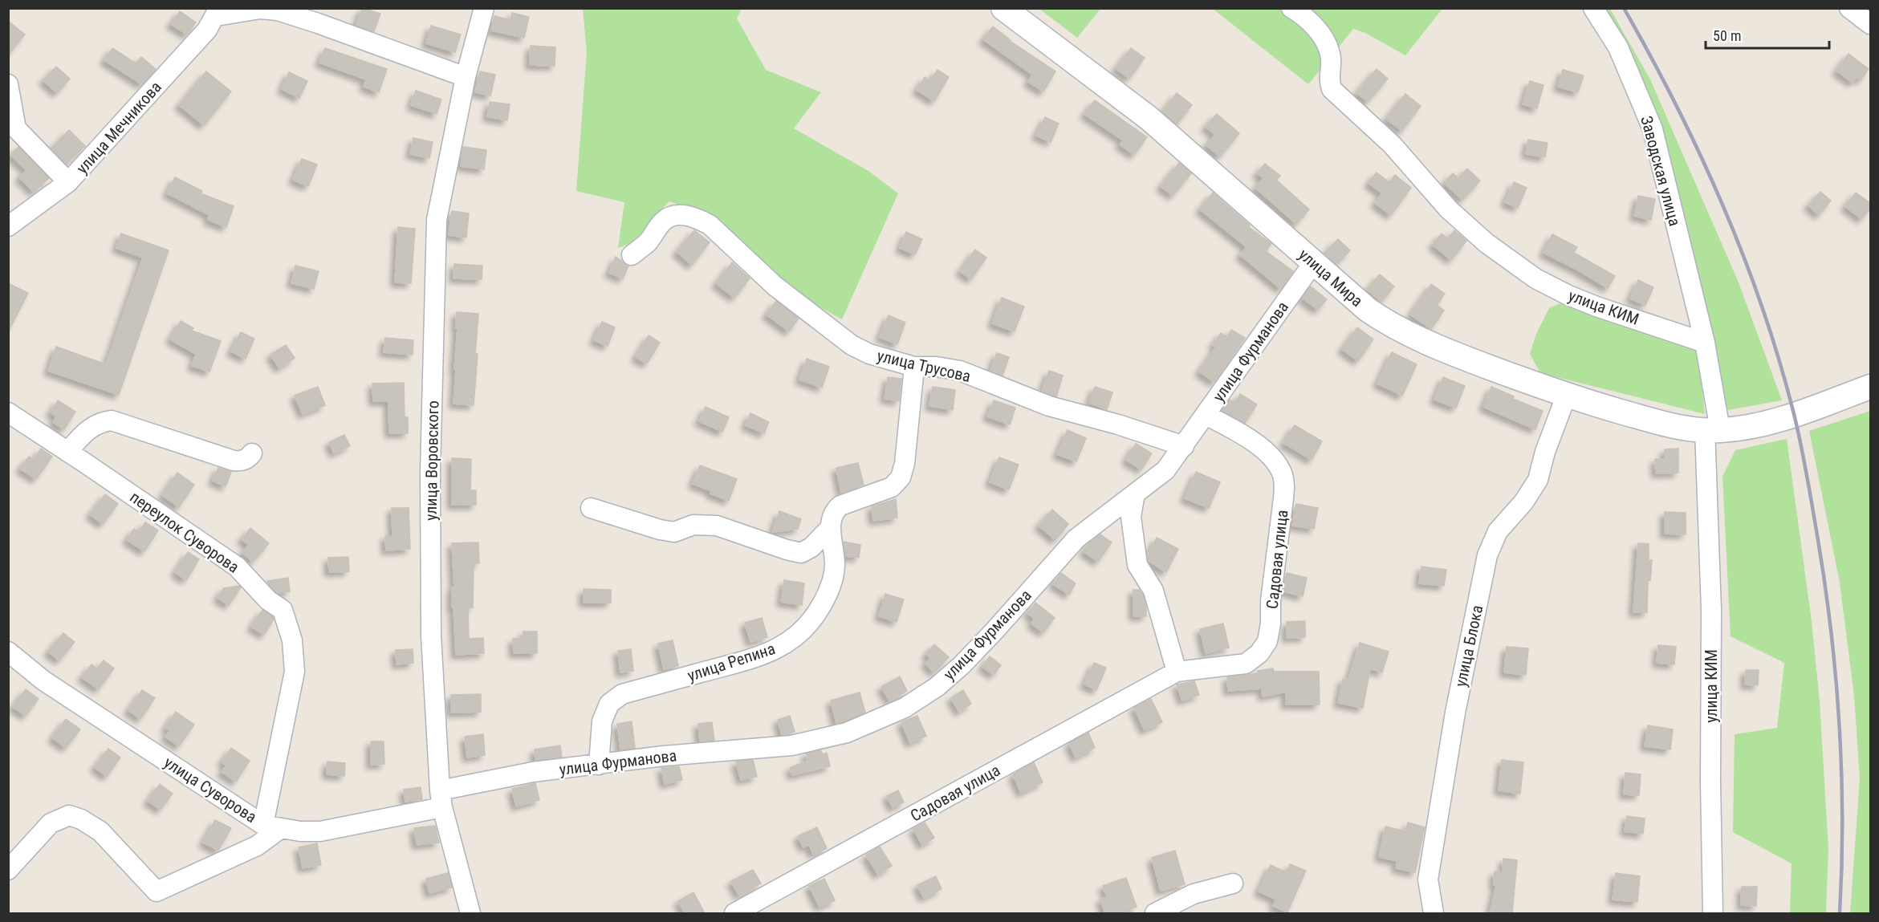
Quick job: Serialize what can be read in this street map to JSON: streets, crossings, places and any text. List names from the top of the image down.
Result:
{
  "streets": {
    "street": [
      "улица Мечникова",
      "Заводская улица",
      "улица Мира",
      "улица КИМ",
      "улица Фурманова",
      "улица Трусова",
      "улица Воровского",
      "переулок Суворова",
      "Садовая улица",
      "улица Блока",
      "улица Репина",
      "улица Суворова"
    ]
  },
  "crossings": [
    ["улица Мечникова", "улица Воровского"],
    ["Заводская улица", "улица КИМ"],
    ["улица Мира", "улица КИМ"],
    ["улица Мира", "улица Фурманова"],
    ["улица Мира", "улица Блока"],
    ["улица Фурманова", "улица Трусова"],
    ["улица Фурманова", "улица Воровского"],
    ["улица Фурманова", "Садовая улица"],
    ["улица Фурманова", "улица Репина"],
    ["улица Фурманова", "улица Суворова"],
    ["улица Воровского", "улица Суворова"],
    ["переулок Суворова", "улица Суворова"]
  ],
  "scale_bar": "50 m"
}
